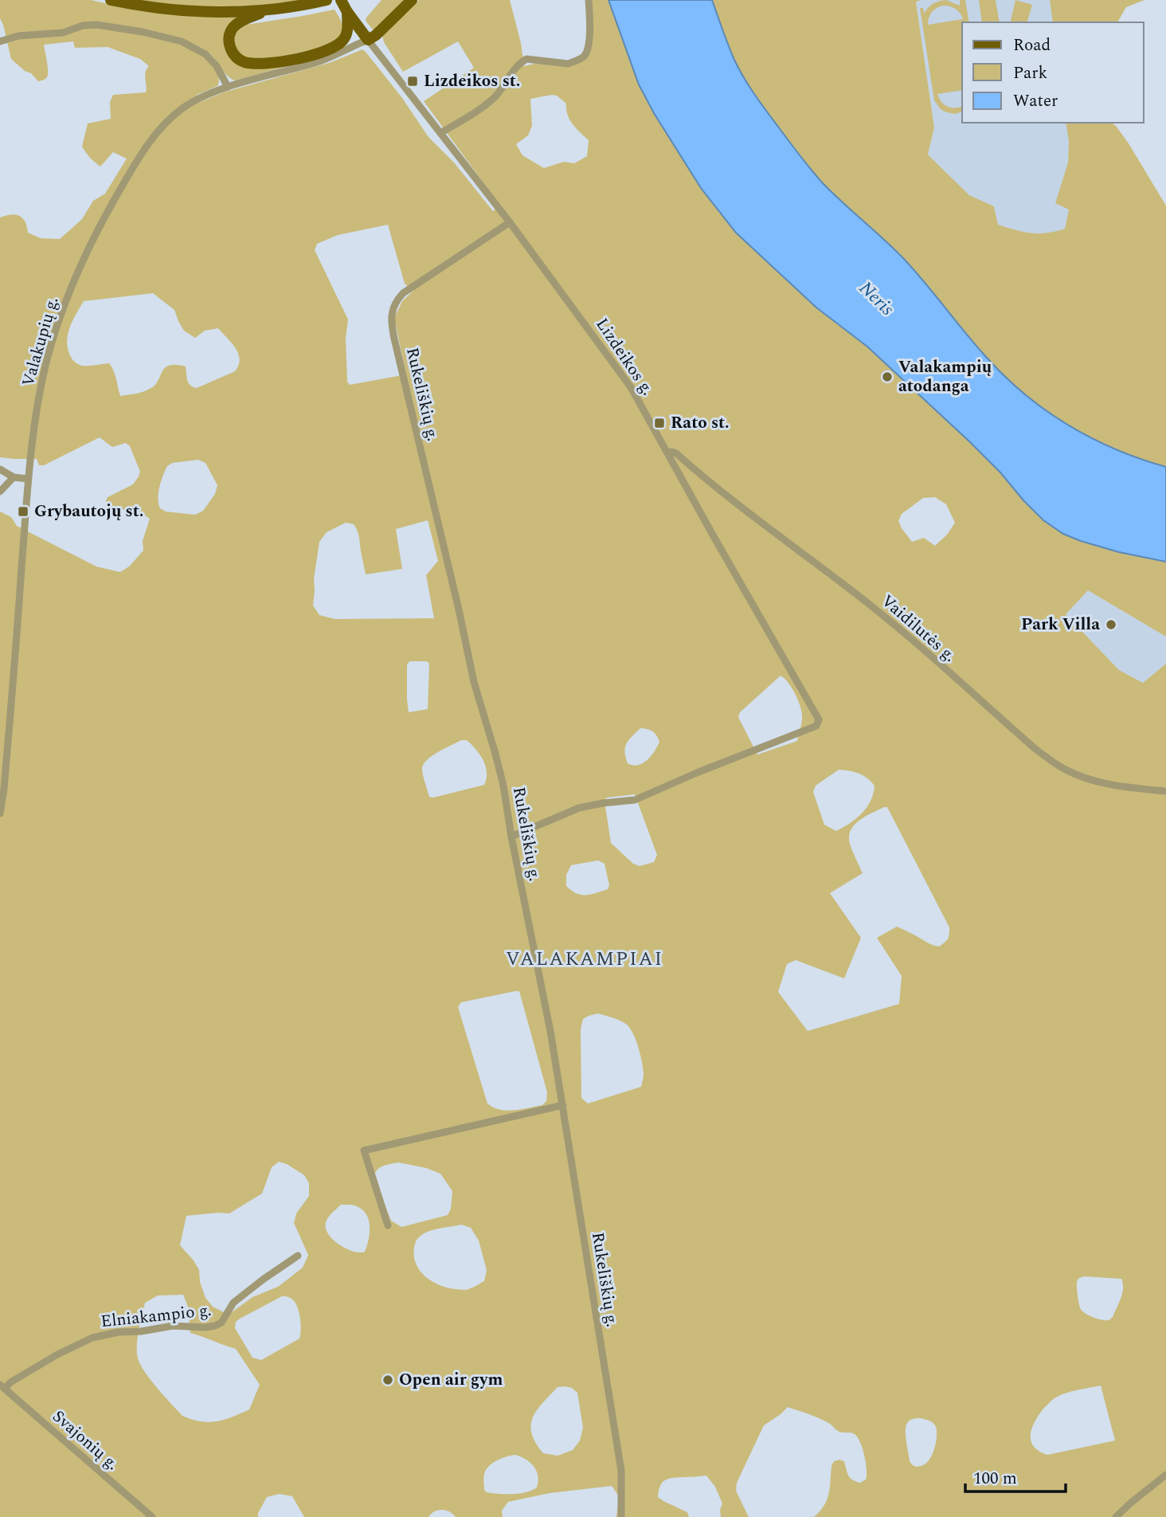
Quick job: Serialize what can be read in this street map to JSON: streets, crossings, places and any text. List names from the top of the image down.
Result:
{
  "streets": {
    "street": [
      "Valakupių g.",
      "Lizdeikos g.",
      "Rukeliškių g.",
      "Vaidilutės g.",
      "Elniakampio g.",
      "Svajonių g."
    ]
  },
  "crossings": [
    ["Valakupių g.", "Lizdeikos g."],
    ["Lizdeikos g.", "Rukeliškių g."],
    ["Lizdeikos g.", "Vaidilutės g."],
    ["Elniakampio g.", "Svajonių g."]
  ],
  "districts": ["VALAKAMPIAI"],
  "water": ["Neris"],
  "places": {
    "transit": ["Lizdeikos st.", "Rato st.", "Grybautojų st."],
    "other": ["Valakampių atodanga", "Park Villa", "Open air gym"]
  },
  "legend": ["Road", "Park", "Water"],
  "scale_bar": "100 m"
}
